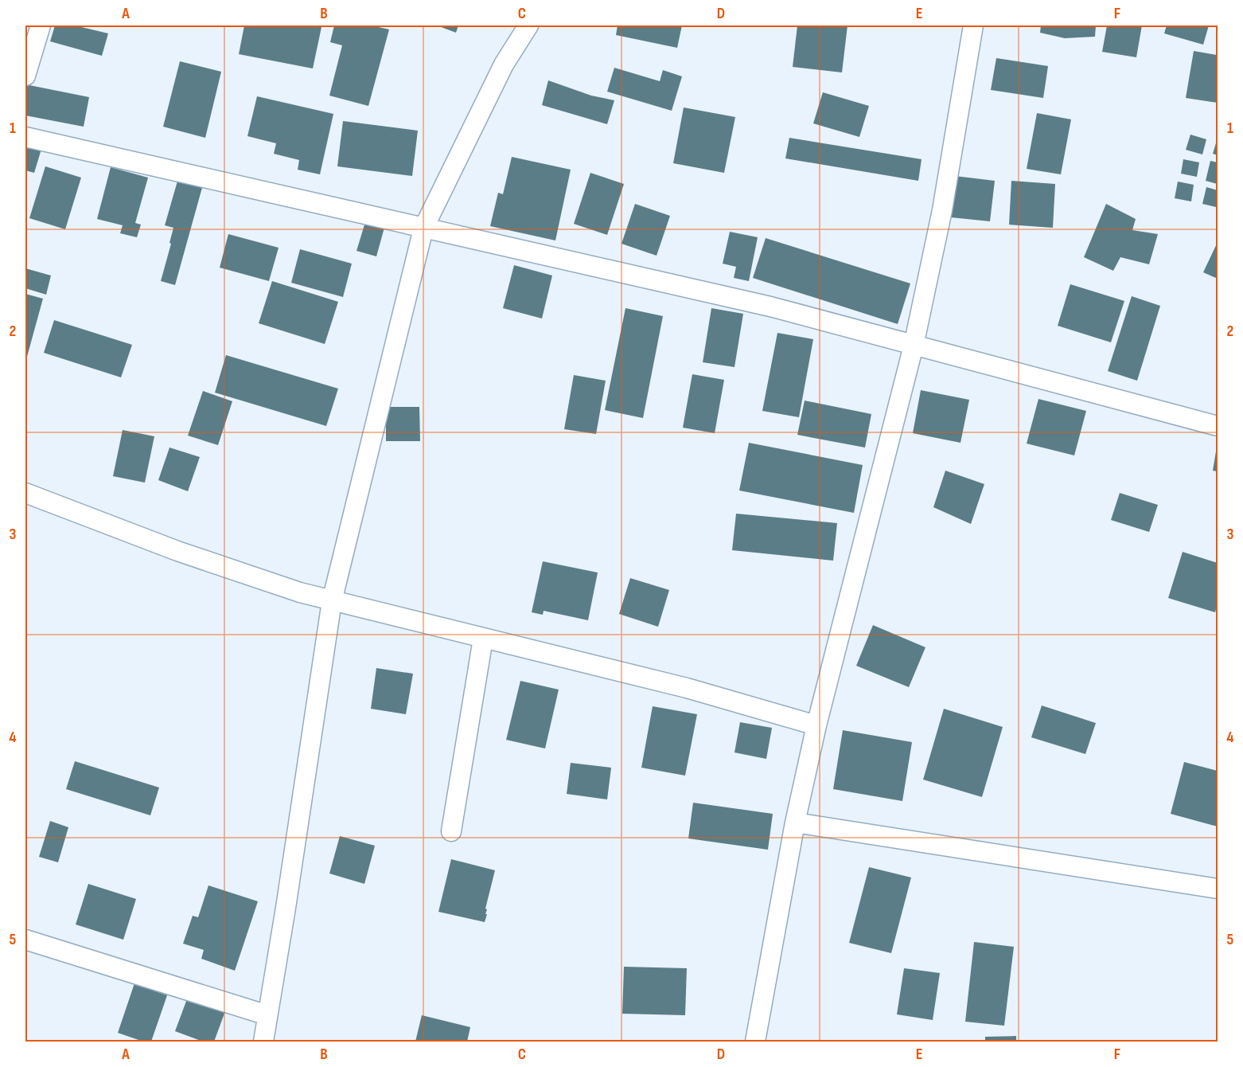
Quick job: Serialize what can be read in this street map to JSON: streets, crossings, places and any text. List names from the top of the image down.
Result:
{
  "grid": {
    "columns": [
      "A",
      "B",
      "C",
      "D",
      "E",
      "F"
    ],
    "rows": [
      "1",
      "2",
      "3",
      "4",
      "5"
    ]
  }
}
